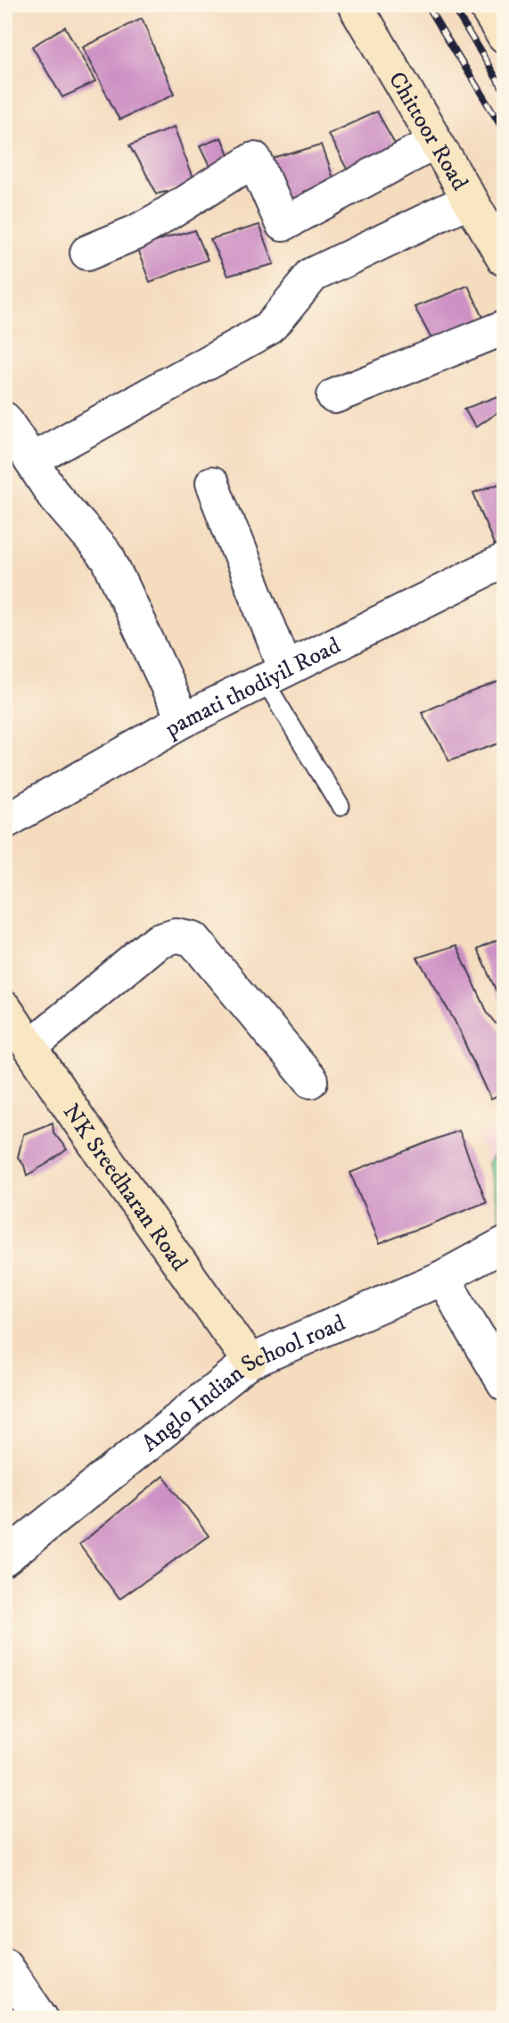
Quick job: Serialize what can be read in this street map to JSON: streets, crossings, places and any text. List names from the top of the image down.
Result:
{
  "streets": {
    "street": [
      "Chittoor Road",
      "pamati thodiyil Road",
      "NK Sreedharan Road",
      "Anglo Indian School road"
    ]
  },
  "crossings": [
    ["NK Sreedharan Road", "Anglo Indian School road"]
  ]
}
